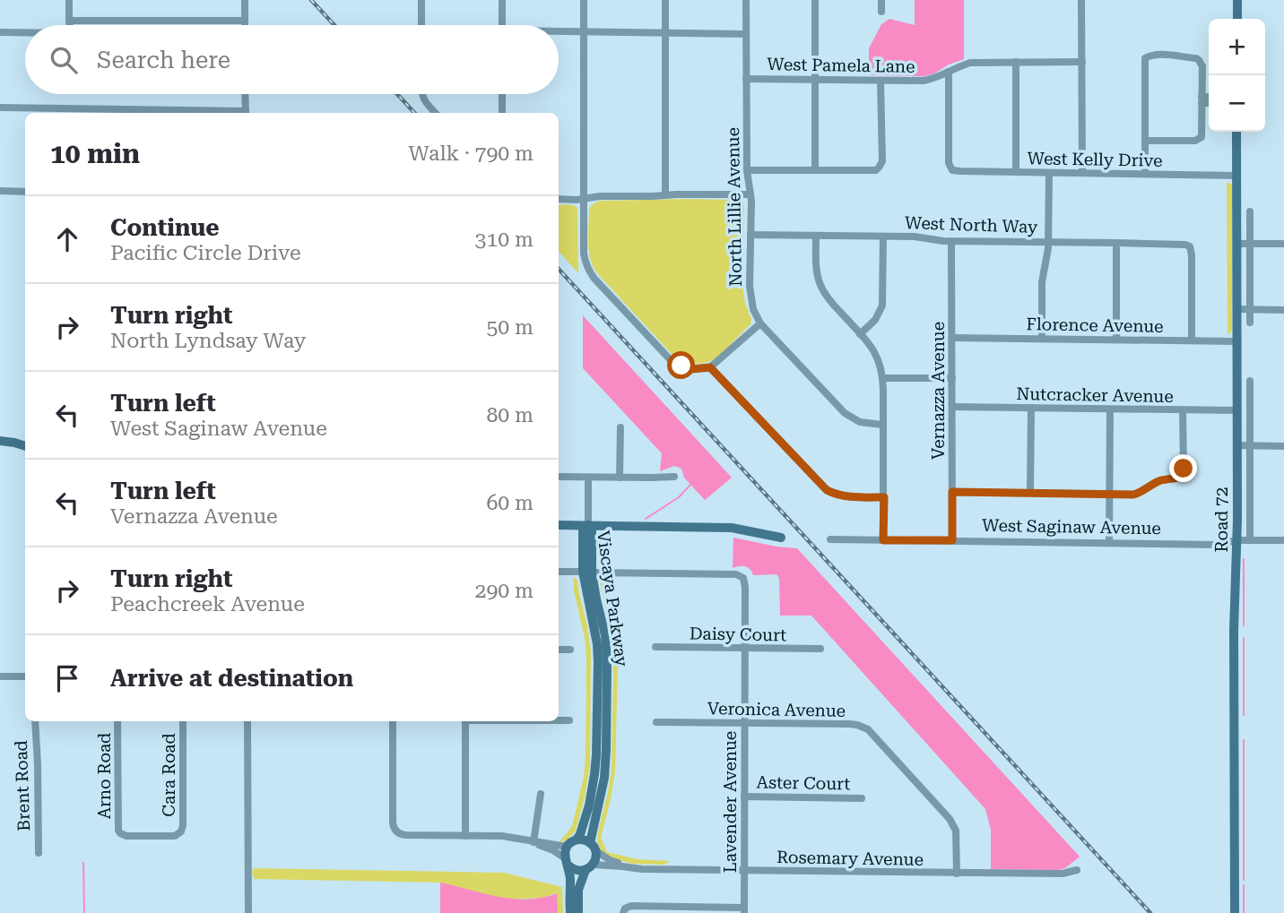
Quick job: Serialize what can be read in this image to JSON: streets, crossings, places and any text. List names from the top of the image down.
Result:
{
  "streets": {
    "street": [
      "West Pamela Lane",
      "West Kelly Drive",
      "North Lillie Avenue",
      "West North Way",
      "Florence Avenue",
      "Vernazza Avenue",
      "Nutcracker Avenue",
      "Road 72",
      "West Saginaw Avenue",
      "Viscaya Parkway",
      "Daisy Court",
      "Veronica Avenue",
      "Cara Road",
      "Arno Road",
      "Aster Court",
      "Brent Road",
      "Lavender Avenue",
      "Rosemary Avenue"
    ]
  },
  "crossings": [
    ["West Pamela Lane", "West Kelly Drive"],
    ["West Pamela Lane", "North Lillie Avenue"],
    ["West Kelly Drive", "Road 72"],
    ["North Lillie Avenue", "West North Way"],
    ["West North Way", "Florence Avenue"],
    ["West North Way", "Vernazza Avenue"],
    ["Florence Avenue", "Vernazza Avenue"],
    ["Florence Avenue", "Road 72"],
    ["Vernazza Avenue", "Nutcracker Avenue"],
    ["Vernazza Avenue", "West Saginaw Avenue"],
    ["Nutcracker Avenue", "Road 72"],
    ["Road 72", "West Saginaw Avenue"],
    ["Viscaya Parkway", "Lavender Avenue"],
    ["Viscaya Parkway", "Rosemary Avenue"],
    ["Daisy Court", "Lavender Avenue"],
    ["Veronica Avenue", "Lavender Avenue"],
    ["Veronica Avenue", "Rosemary Avenue"],
    ["Cara Road", "Arno Road"],
    ["Aster Court", "Lavender Avenue"],
    ["Lavender Avenue", "Rosemary Avenue"]
  ],
  "page": {
    "map_buttons": ["+", "−"],
    "search": "Search here",
    "heading": ["10 min", "Walk · 790 m"],
    "list": [
      ["Continue", "Pacific Circle Drive", "310 m"],
      ["Turn right", "North Lyndsay Way", "50 m"],
      ["Turn left", "West Saginaw Avenue", "80 m"],
      ["Turn left", "Vernazza Avenue", "60 m"],
      ["Turn right", "Peachcreek Avenue", "290 m"],
      "Arrive at destination"
    ]
  }
}
